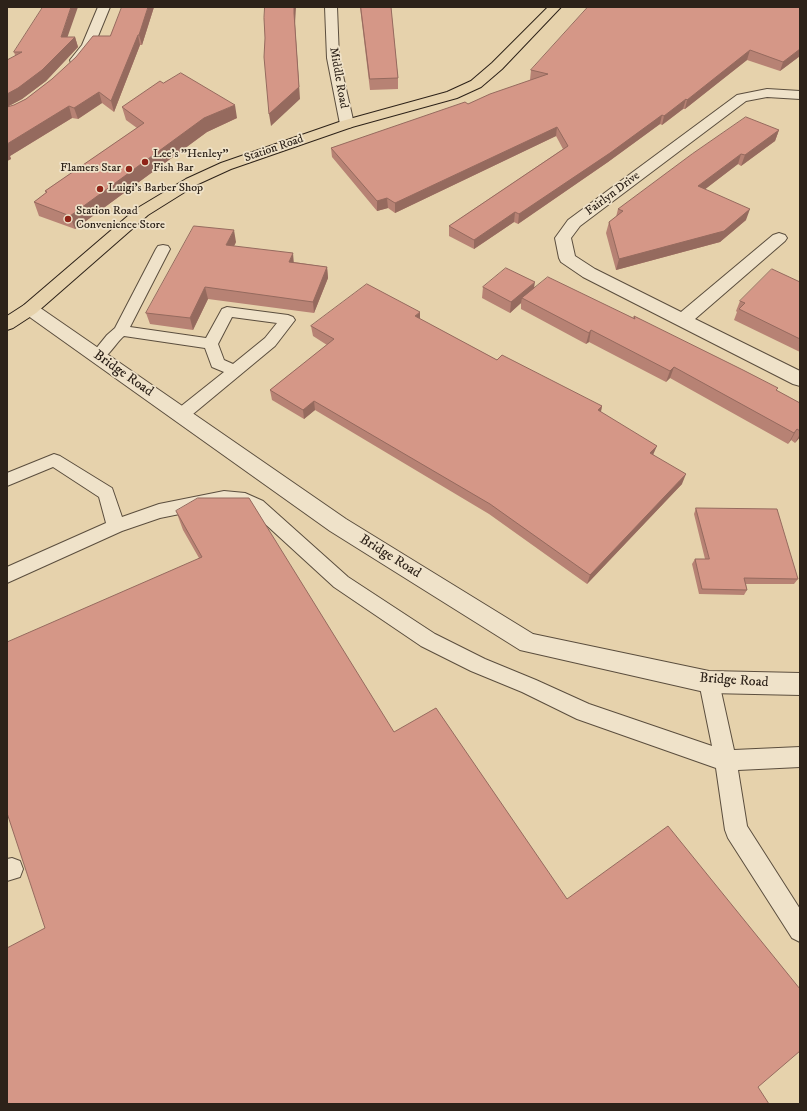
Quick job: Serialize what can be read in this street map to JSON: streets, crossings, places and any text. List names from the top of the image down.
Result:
{
  "streets": {
    "main road": ["Station Road"],
    "street": ["Middle Road", "Fairlyn Drive", "Bridge Road"]
  },
  "crossings": [
    ["Middle Road", "Station Road"],
    ["Station Road", "Bridge Road"]
  ],
  "places": [
    "Lee's \"Henley\" Fish Bar",
    "Flamers Star",
    "Luigi's Barber Shop",
    "Station Road Convenience Store"
  ]
}
